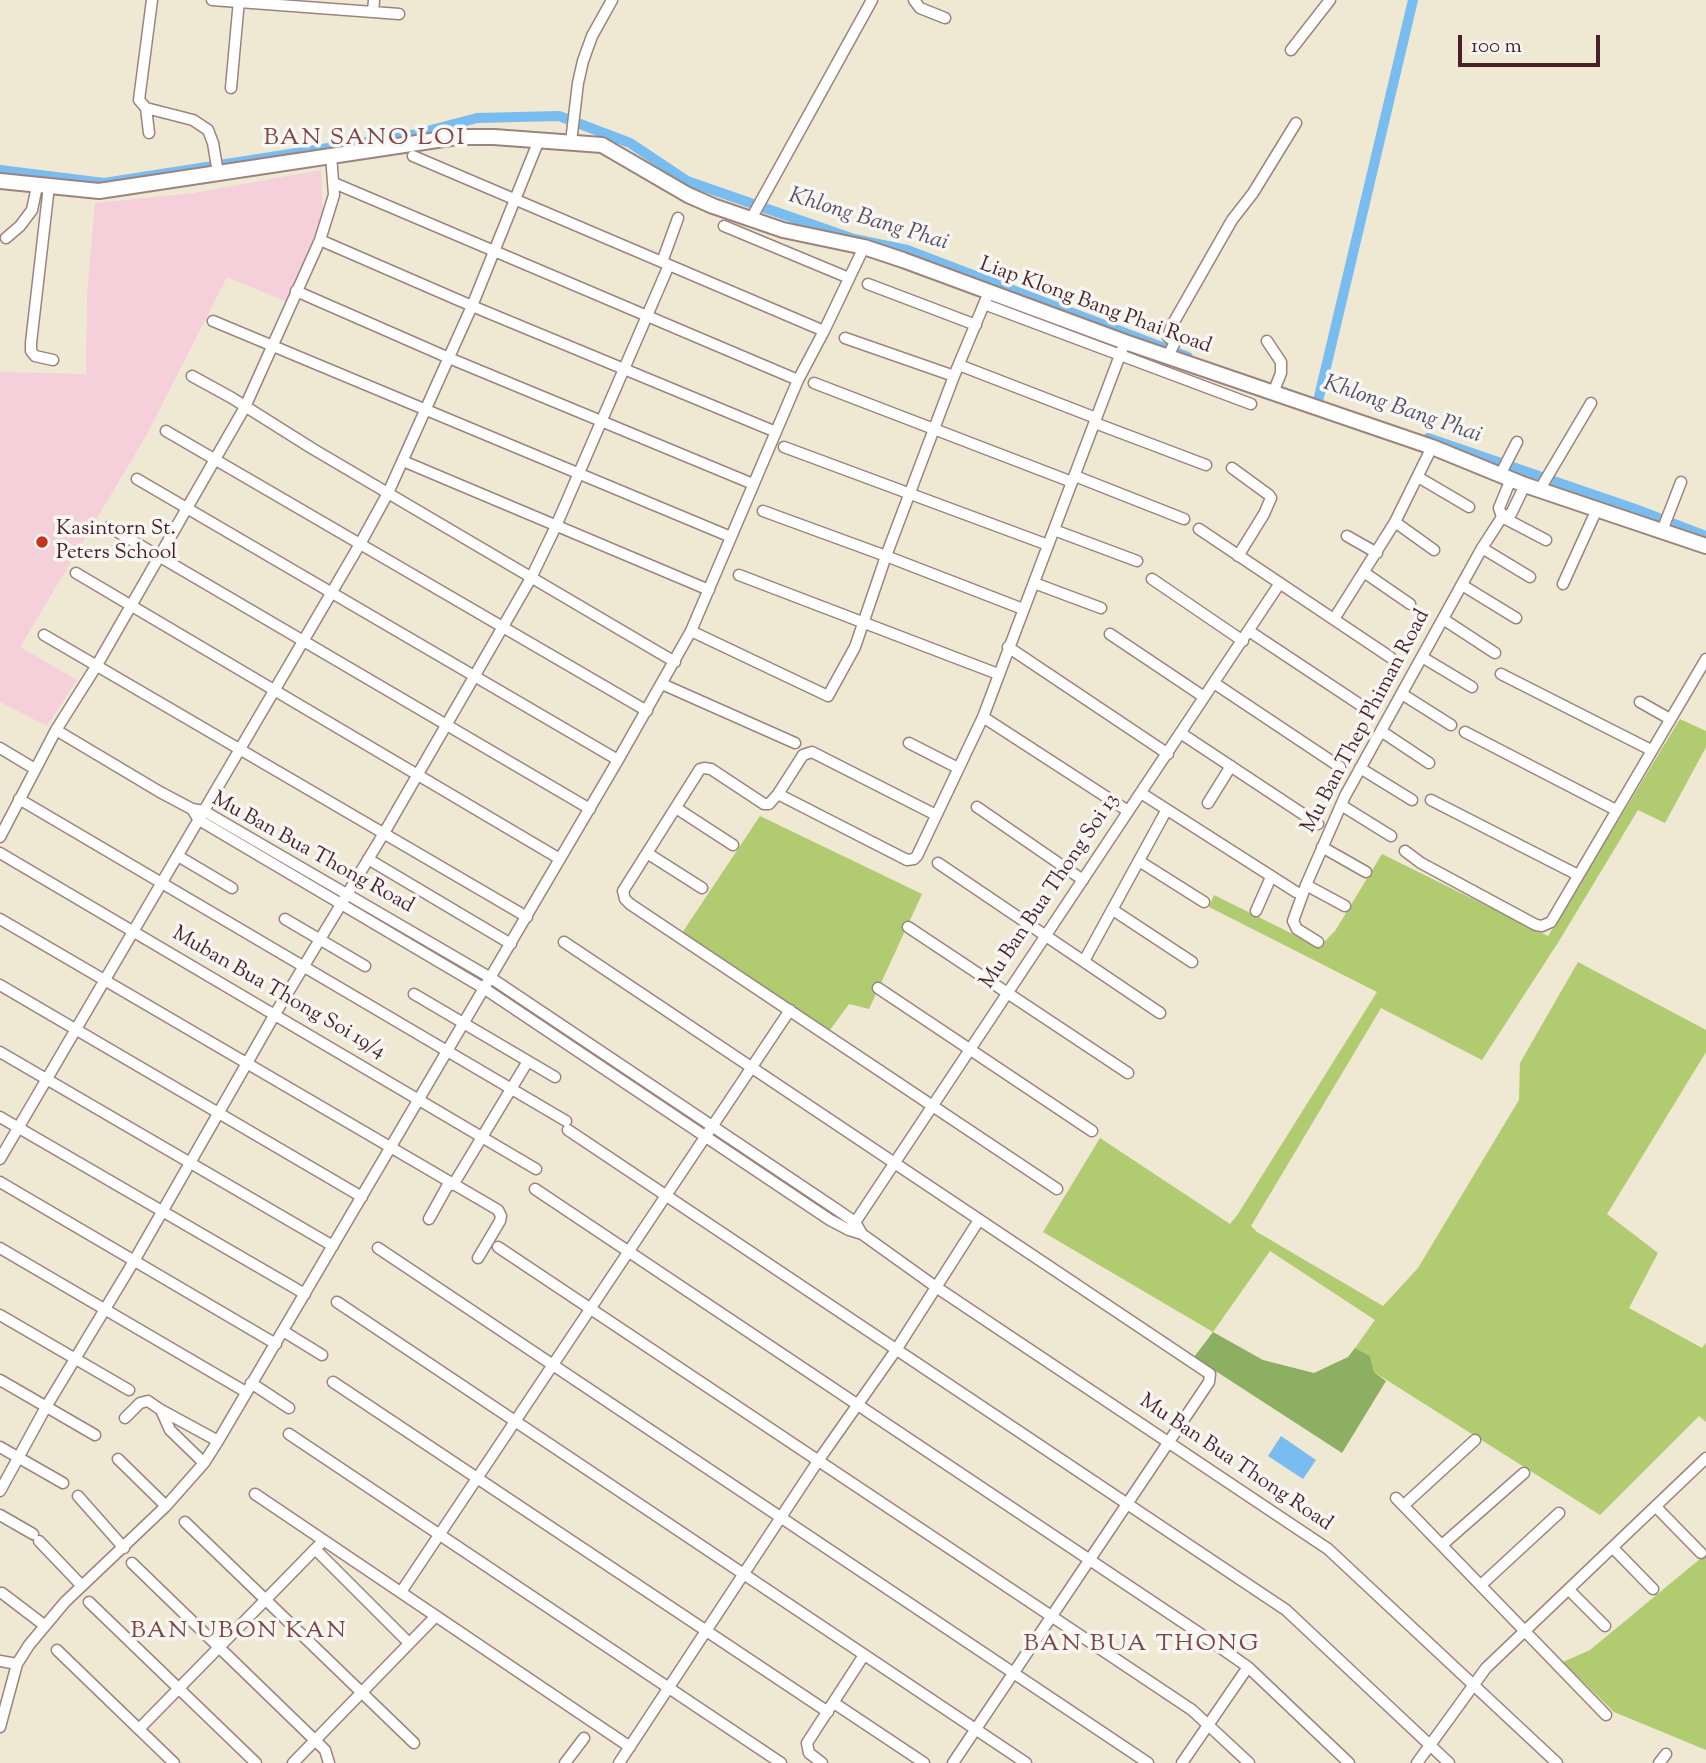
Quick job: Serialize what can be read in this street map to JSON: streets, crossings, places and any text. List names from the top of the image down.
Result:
{
  "streets": {
    "street": [
      "Liap Klong Bang Phai Road",
      "Mu Ban Thep Phiman Road",
      "Mu Ban Bua Thong Road",
      "Mu Ban Bua Thong Soi 13",
      "Muban Bua Thong Soi 19/4"
    ]
  },
  "crossings": [
    ["Liap Klong Bang Phai Road", "Mu Ban Thep Phiman Road"],
    ["Mu Ban Bua Thong Road", "Mu Ban Bua Thong Soi 13"]
  ],
  "districts": ["BAN SANO LOI", "BAN UBON KAN", "BAN BUA THONG"],
  "water": ["Khlong Bang Phai"],
  "places": ["Kasintorn St. Peters School"],
  "scale_bar": "100 m"
}
